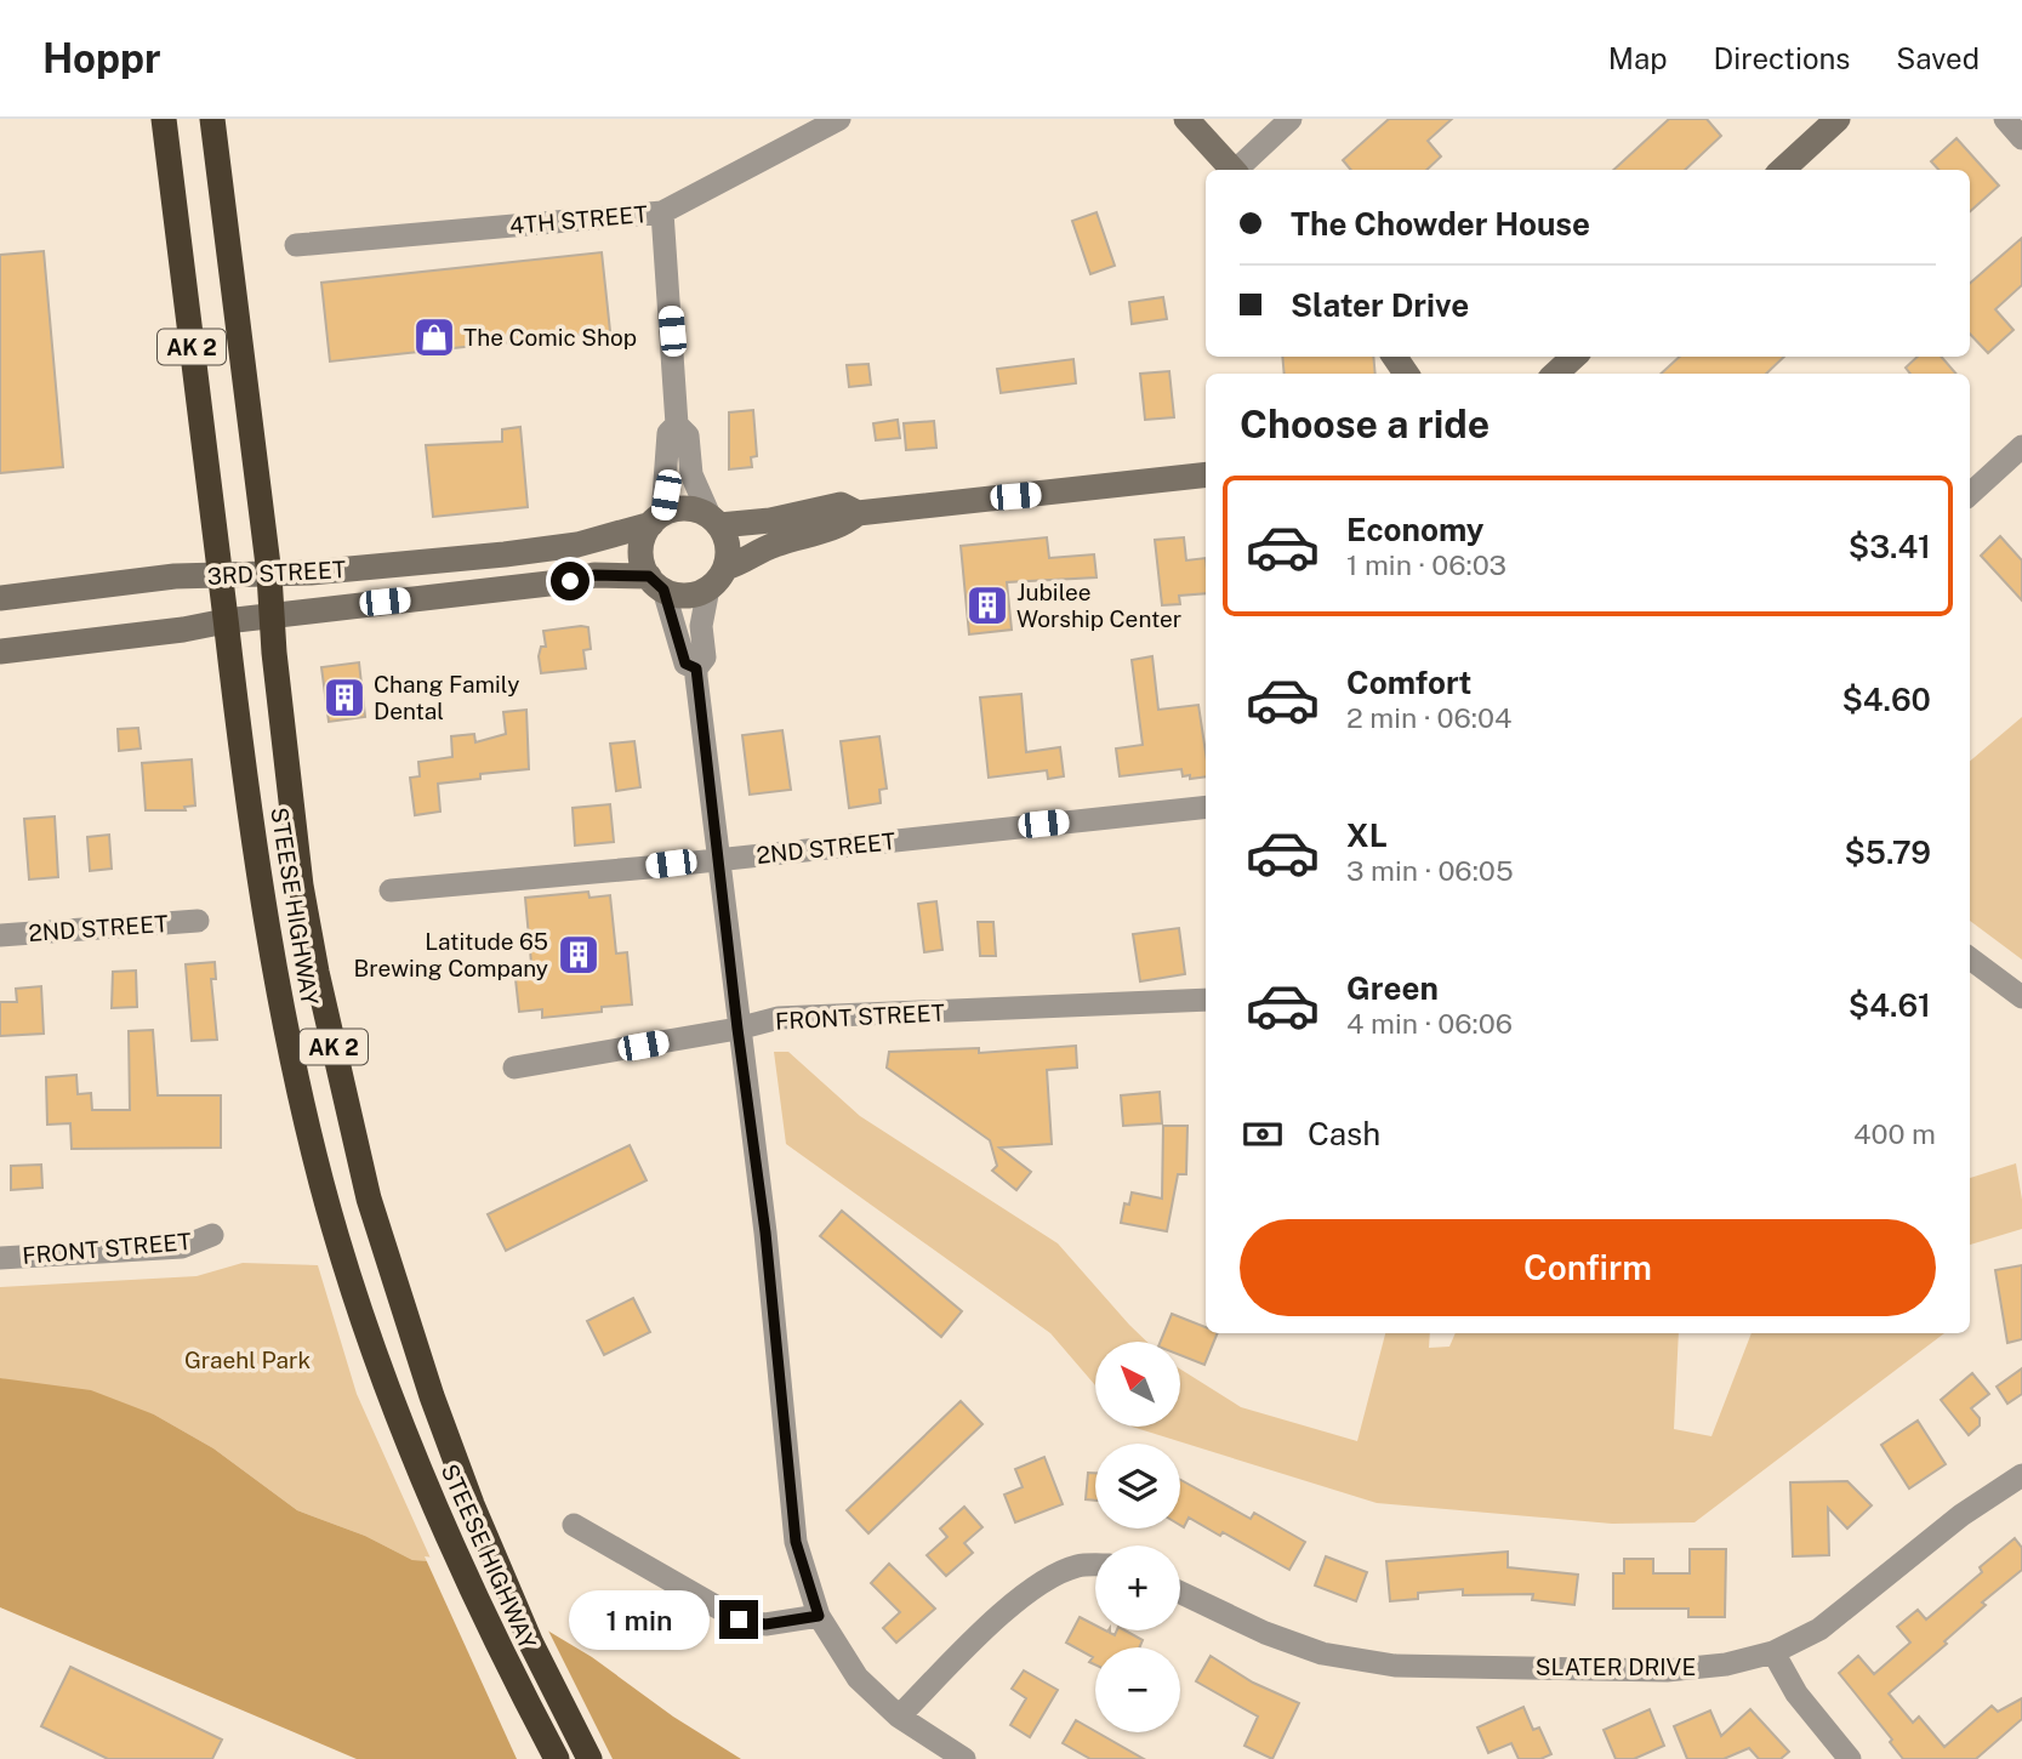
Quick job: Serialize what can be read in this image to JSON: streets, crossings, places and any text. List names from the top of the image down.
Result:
{
  "streets": {
    "highway": ["AK 2", "STEESE HIGHWAY"],
    "street": [
      "4TH STREET",
      "3RD STREET",
      "2ND STREET",
      "FRONT STREET",
      "SLATER DRIVE"
    ]
  },
  "crossings": [
    ["3RD STREET", "STEESE HIGHWAY"]
  ],
  "parks": ["Graehl Park"],
  "places": {
    "shop": ["The Comic Shop"],
    "building": ["Jubilee Worship Center", "Chang Family Dental", "Latitude 65 Brewing Company"]
  },
  "north": "top left",
  "page": {
    "header": "Hoppr",
    "nav": ["Map", "Directions", "Saved"],
    "banner": ["The Chowder House", "Slater Drive"],
    "heading": "Choose a ride",
    "list": [
      {
        "name": "Economy",
        "note": "1 min · 06:03",
        "value": "$3.41"
      },
      {
        "name": "Comfort",
        "note": "2 min · 06:04",
        "value": "$4.60"
      },
      {
        "name": "XL",
        "note": "3 min · 06:05",
        "value": "$5.79"
      },
      {
        "name": "Green",
        "note": "4 min · 06:06",
        "value": "$4.61"
      }
    ],
    "pay": ["Cash", "400 m"],
    "buttons": "Confirm",
    "map_buttons": ["+", "−"],
    "bubble": "1 min"
  }
}
